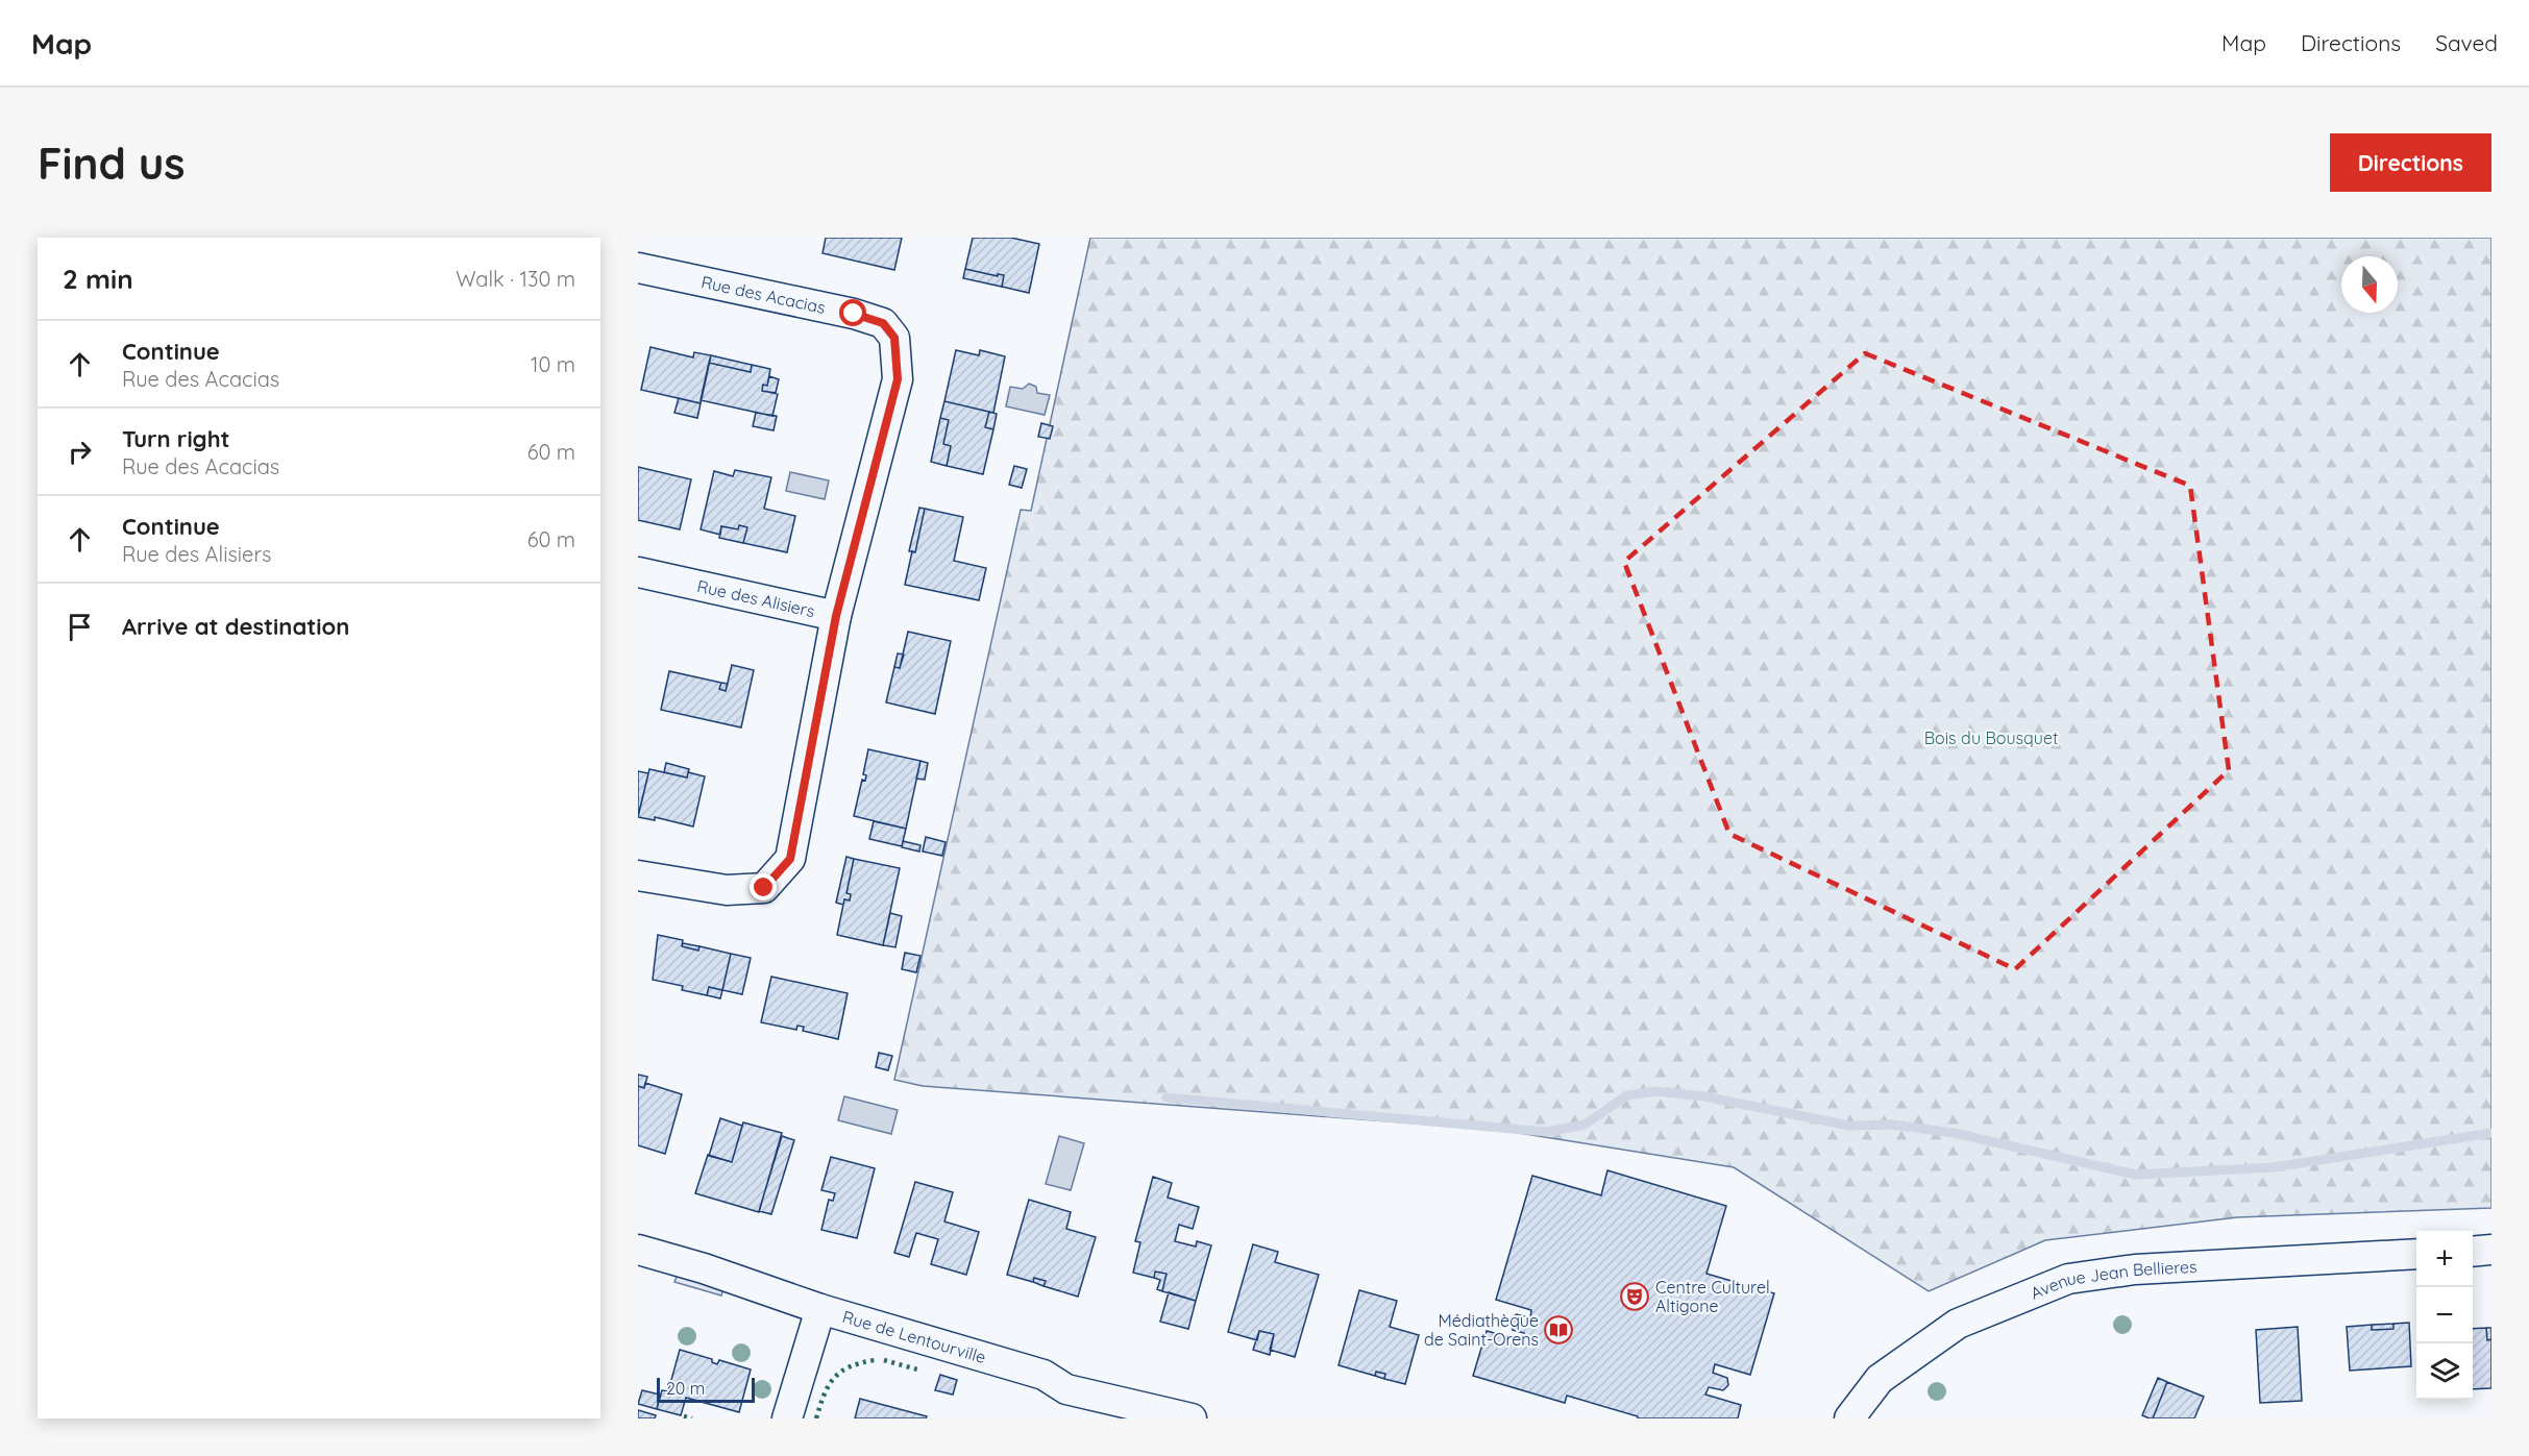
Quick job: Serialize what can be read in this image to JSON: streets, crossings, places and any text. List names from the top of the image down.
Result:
{
  "streets": {
    "street": [
      "Rue des Acacias",
      "Rue des Alisiers",
      "Avenue Jean Bellieres",
      "Rue de Lentourville"
    ]
  },
  "crossings": [
    ["Rue des Acacias", "Rue des Alisiers"]
  ],
  "parks": ["Bois du Bousquet"],
  "places": {
    "theatre": ["Centre Culturel Altigone"],
    "library": ["Médiathèque de Saint-Orens"]
  },
  "scale_bar": "20 m",
  "north": "bottom",
  "page": {
    "header": "Map",
    "nav": ["Map", "Directions", "Saved"],
    "buttons": "Directions",
    "title": "Find us",
    "heading": ["2 min", "Walk · 130 m"],
    "list": [
      ["Continue", "Rue des Acacias", "10 m"],
      ["Turn right", "Rue des Acacias", "60 m"],
      ["Continue", "Rue des Alisiers", "60 m"],
      "Arrive at destination"
    ],
    "map_buttons": ["+", "−"],
    "scale": "20 m"
  }
}
